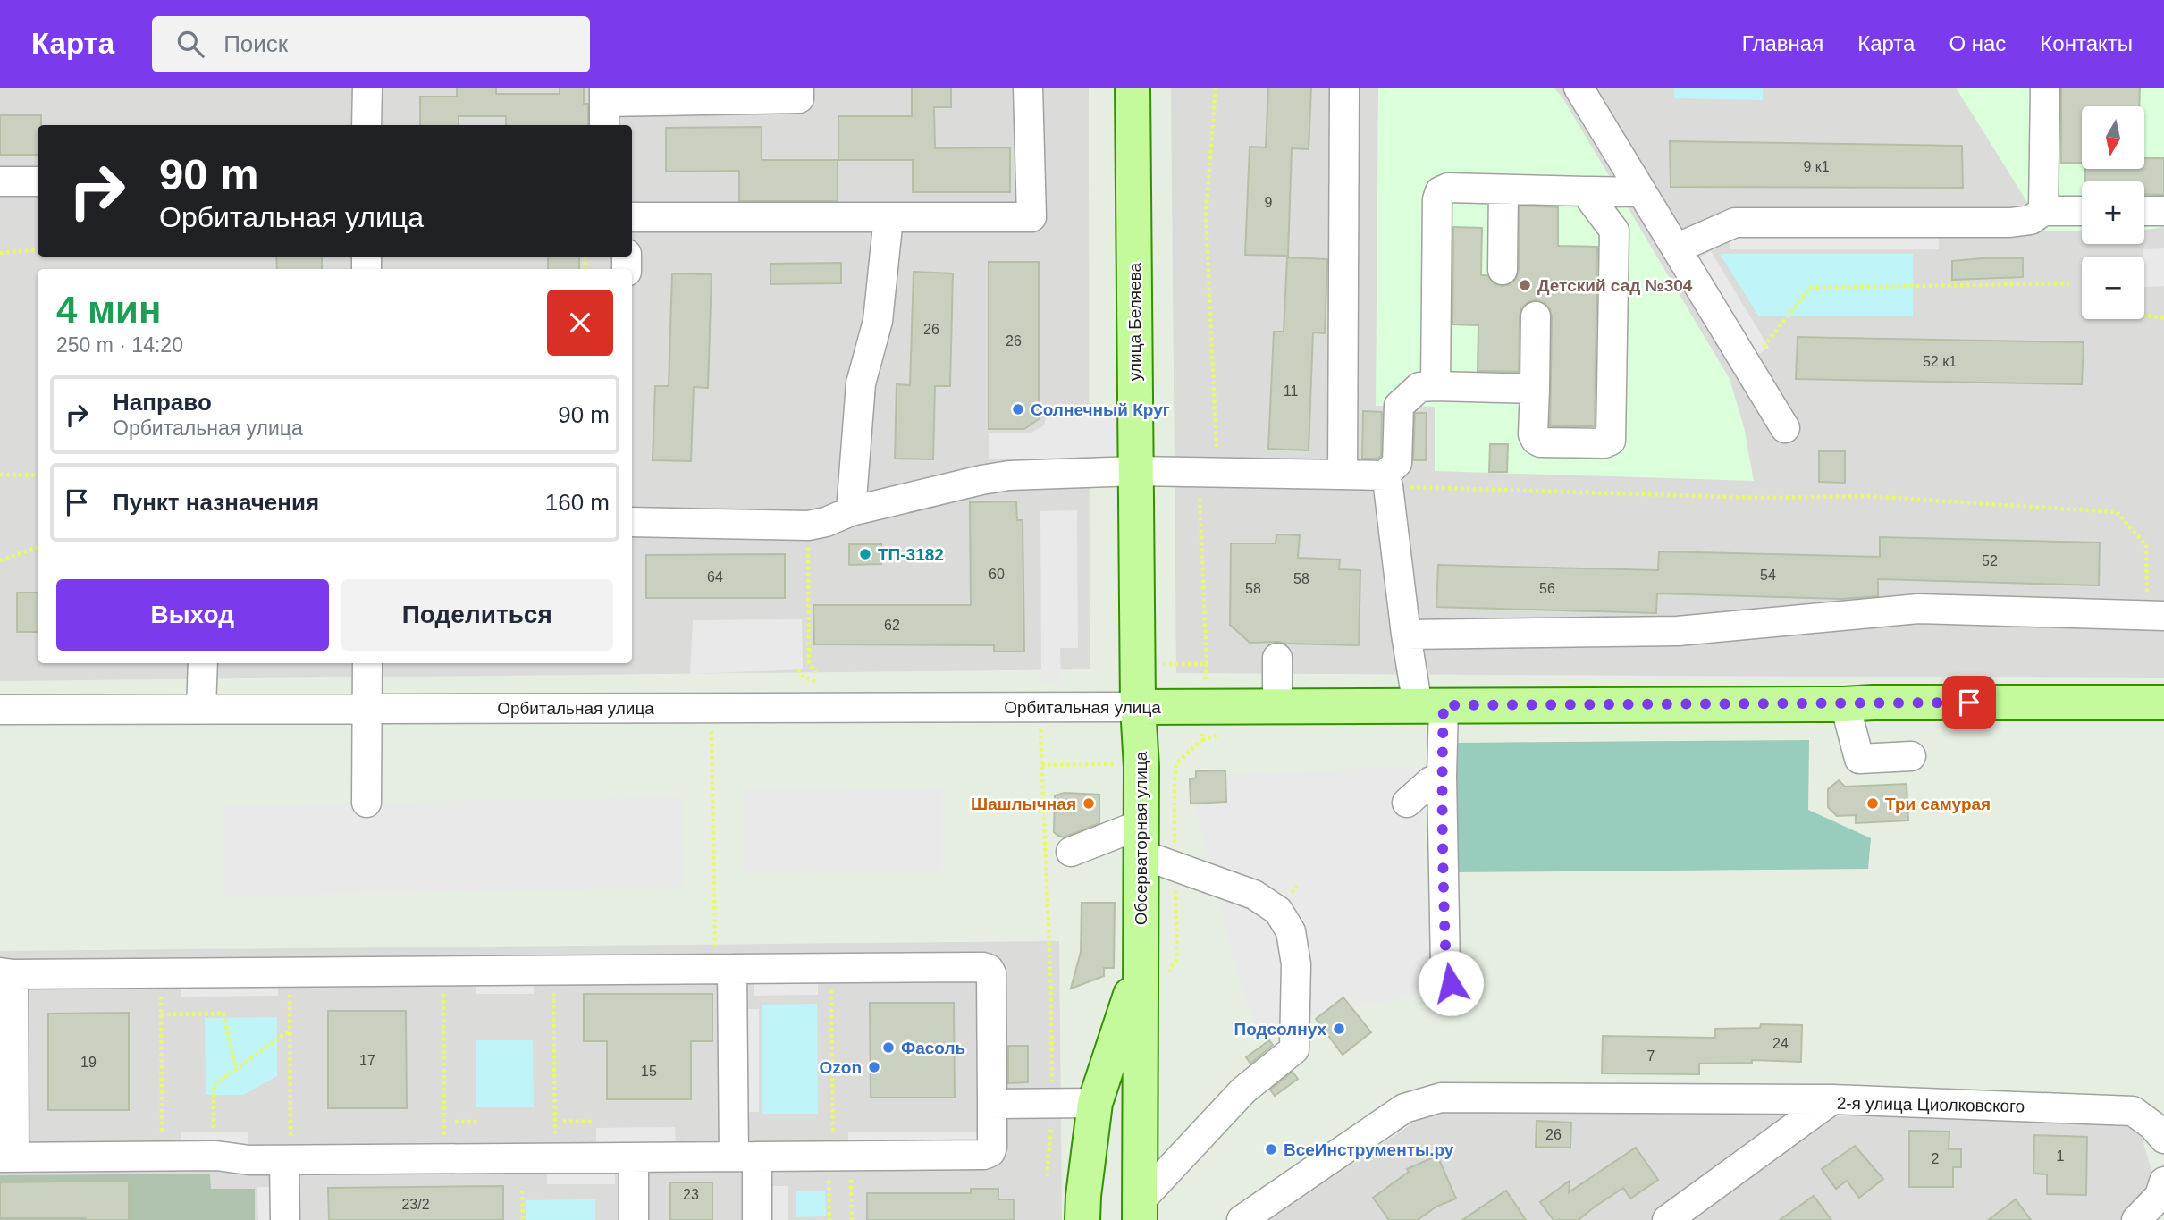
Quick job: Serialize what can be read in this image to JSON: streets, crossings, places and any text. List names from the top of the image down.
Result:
{
  "streets": {
    "main road": ["улица Беляева", "Орбитальная улица", "Обсерваторная улица"],
    "street": ["2-я улица Циолковского"]
  },
  "crossings": [
    ["улица Беляева", "Орбитальная улица"],
    ["улица Беляева", "Обсерваторная улица"],
    ["Орбитальная улица", "Обсерваторная улица"]
  ],
  "places": [
    "Детский сад №304",
    "Солнечный Круг",
    "ТП-3182",
    "Шашлычная",
    "Три самурая",
    "Подсолнух",
    "Фасоль",
    "Ozon",
    "ВсеИнструменты.ру"
  ],
  "house_numbers": [
    "9 к1",
    "9",
    "26",
    "26",
    "52 к1",
    "11",
    "52",
    "60",
    "54",
    "64",
    "58",
    "58",
    "56",
    "62",
    "24",
    "7",
    "17",
    "19",
    "15",
    "26",
    "1",
    "2",
    "23",
    "23/2"
  ],
  "north": "bottom",
  "page": {
    "header": "Карта",
    "search": "Поиск",
    "nav": [
      "Главная",
      "Карта",
      "О нас",
      "Контакты"
    ],
    "map_buttons": ["+", "−"],
    "turn": ["90 m", "Орбитальная улица"],
    "heading": ["4 мин", "250 m · 14:20"],
    "list": [
      {
        "name": "Направо",
        "note": "Орбитальная улица",
        "value": "90 m"
      },
      {
        "name": "Пункт назначения",
        "value": "160 m"
      }
    ],
    "buttons": ["Выход", "Поделиться"]
  }
}
